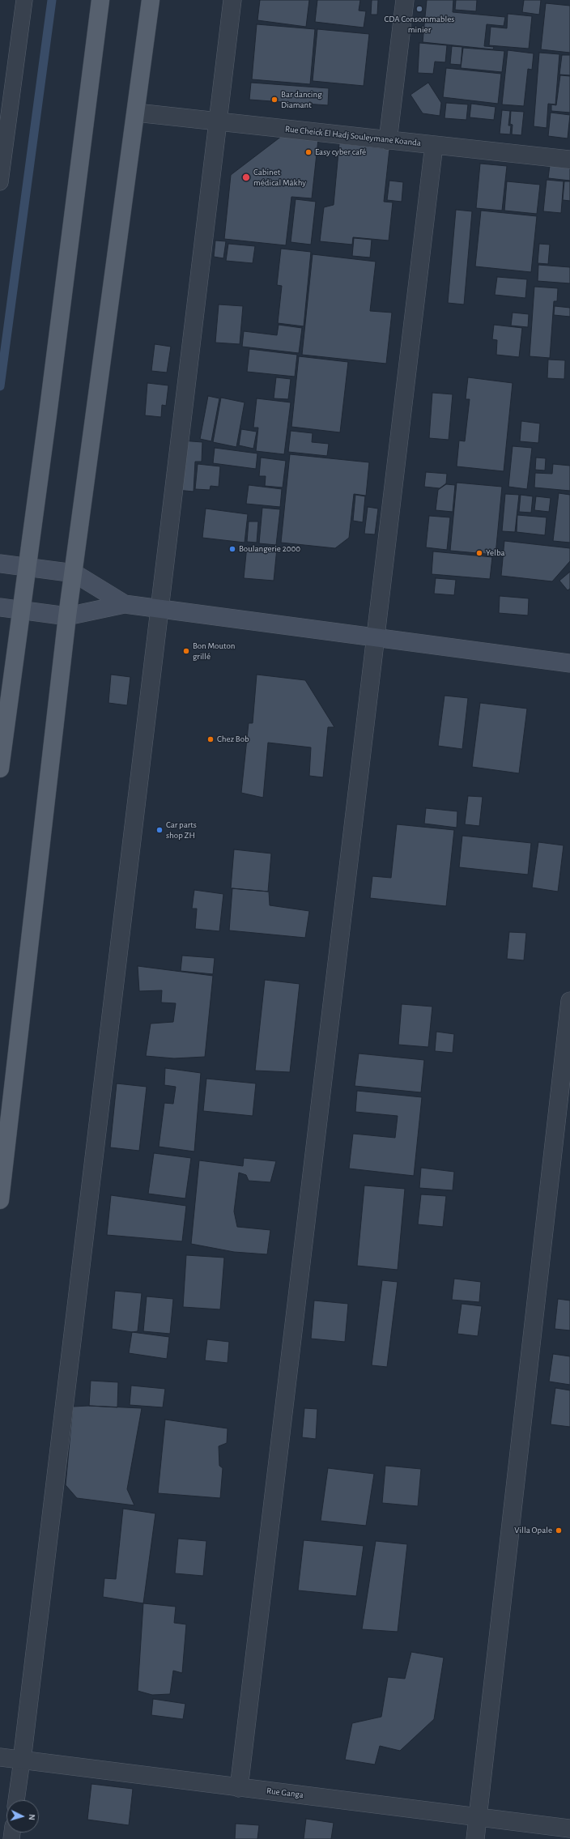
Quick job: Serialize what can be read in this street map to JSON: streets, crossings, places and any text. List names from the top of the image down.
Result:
{
  "streets": {
    "street": ["Rue Cheick El Hadj Souleymane Koanda", "Rue Ganga"]
  },
  "places": [
    "CDA Consommables minier",
    "Bar dancing Diamant",
    "Easy cyber café",
    "Cabinet médical Mâkhy",
    "Boulangerie 2000",
    "Yelba",
    "Bon Mouton grillé",
    "Chez Bob",
    "Car parts shop ZH",
    "Villa Opale"
  ],
  "north": "right"
}
